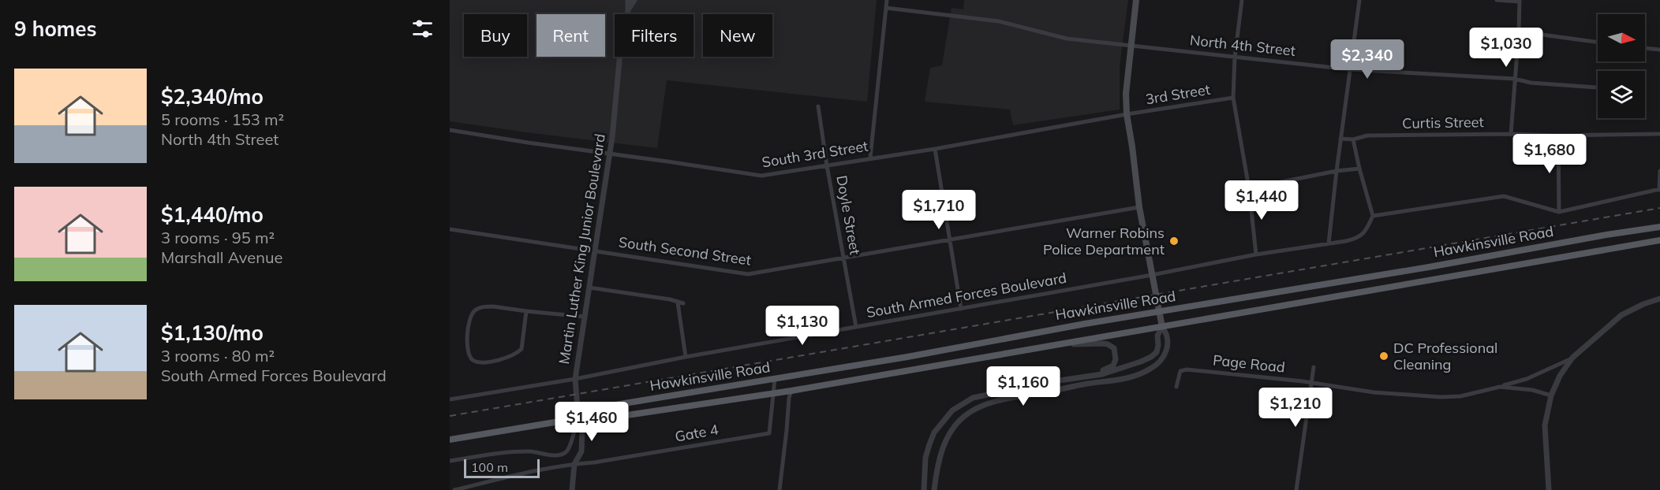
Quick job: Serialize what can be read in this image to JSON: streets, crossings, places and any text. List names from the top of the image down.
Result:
{
  "streets": {
    "main road": ["Hawkinsville Road"],
    "street": [
      "North 4th Street",
      "3rd Street",
      "Curtis Street",
      "South 3rd Street",
      "Doyle Street",
      "Martin Luther King Junior Boulevard",
      "South Second Street",
      "South Armed Forces Boulevard",
      "Page Road",
      "Gate 4"
    ]
  },
  "crossings": [
    ["3rd Street", "South 3rd Street"],
    ["South 3rd Street", "Doyle Street"],
    ["South 3rd Street", "Martin Luther King Junior Boulevard"],
    ["Doyle Street", "South Second Street"],
    ["Doyle Street", "South Armed Forces Boulevard"],
    ["Hawkinsville Road", "Martin Luther King Junior Boulevard"],
    ["Hawkinsville Road", "Gate 4"],
    ["Martin Luther King Junior Boulevard", "South Second Street"],
    ["Martin Luther King Junior Boulevard", "South Armed Forces Boulevard"],
    ["Martin Luther King Junior Boulevard", "Gate 4"]
  ],
  "places": ["Warner Robins Police Department", "DC Professional Cleaning"],
  "scale_bar": "100 m",
  "north": "right",
  "page": {
    "heading": "9 homes",
    "chip": [
      "Buy",
      "Rent",
      "Filters",
      "New"
    ],
    "price": [
      "$1,030",
      "$2,340",
      "$1,680",
      "$1,440",
      "$1,710",
      "$1,130",
      "$1,160",
      "$1,210",
      "$1,460"
    ],
    "list": [
      {
        "name": "$2,340/mo",
        "note": "5 rooms · 153 m² · North 4th Street"
      },
      {
        "name": "$1,440/mo",
        "note": "3 rooms · 95 m² · Marshall Avenue"
      },
      {
        "name": "$1,130/mo",
        "note": "3 rooms · 80 m² · South Armed Forces Boulevard"
      }
    ],
    "scale": "100 m"
  }
}
